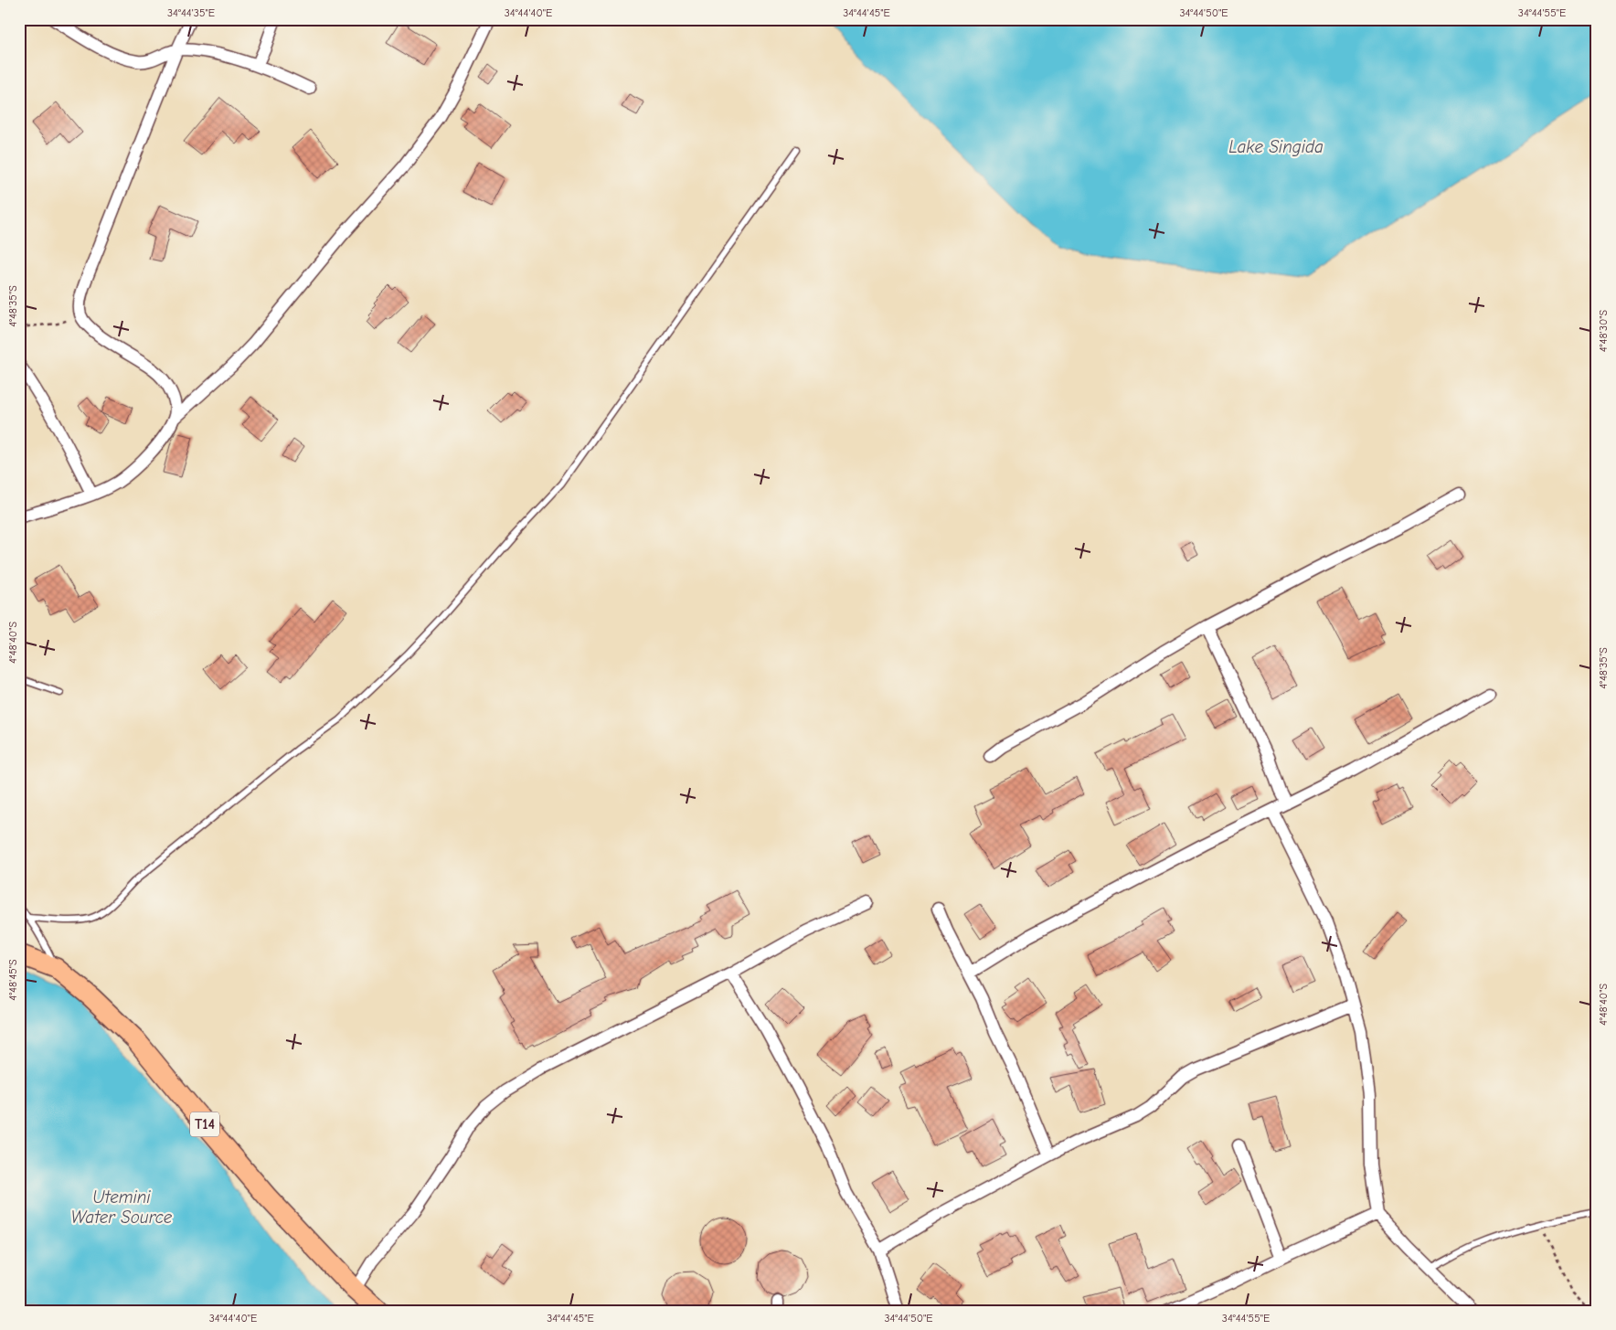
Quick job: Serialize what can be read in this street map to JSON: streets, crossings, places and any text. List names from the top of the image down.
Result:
{
  "streets": {
    "highway": ["T14"]
  },
  "water": ["Lake Singida", "Utemini Water Source"],
  "coordinates": [
    "34°44'35\"E",
    "34°44'40\"E",
    "34°44'45\"E",
    "34°44'50\"E",
    "34°44'55\"E",
    "4°48'35\"S",
    "4°48'30\"S",
    "4°48'40\"S",
    "4°48'45\"S"
  ]
}
